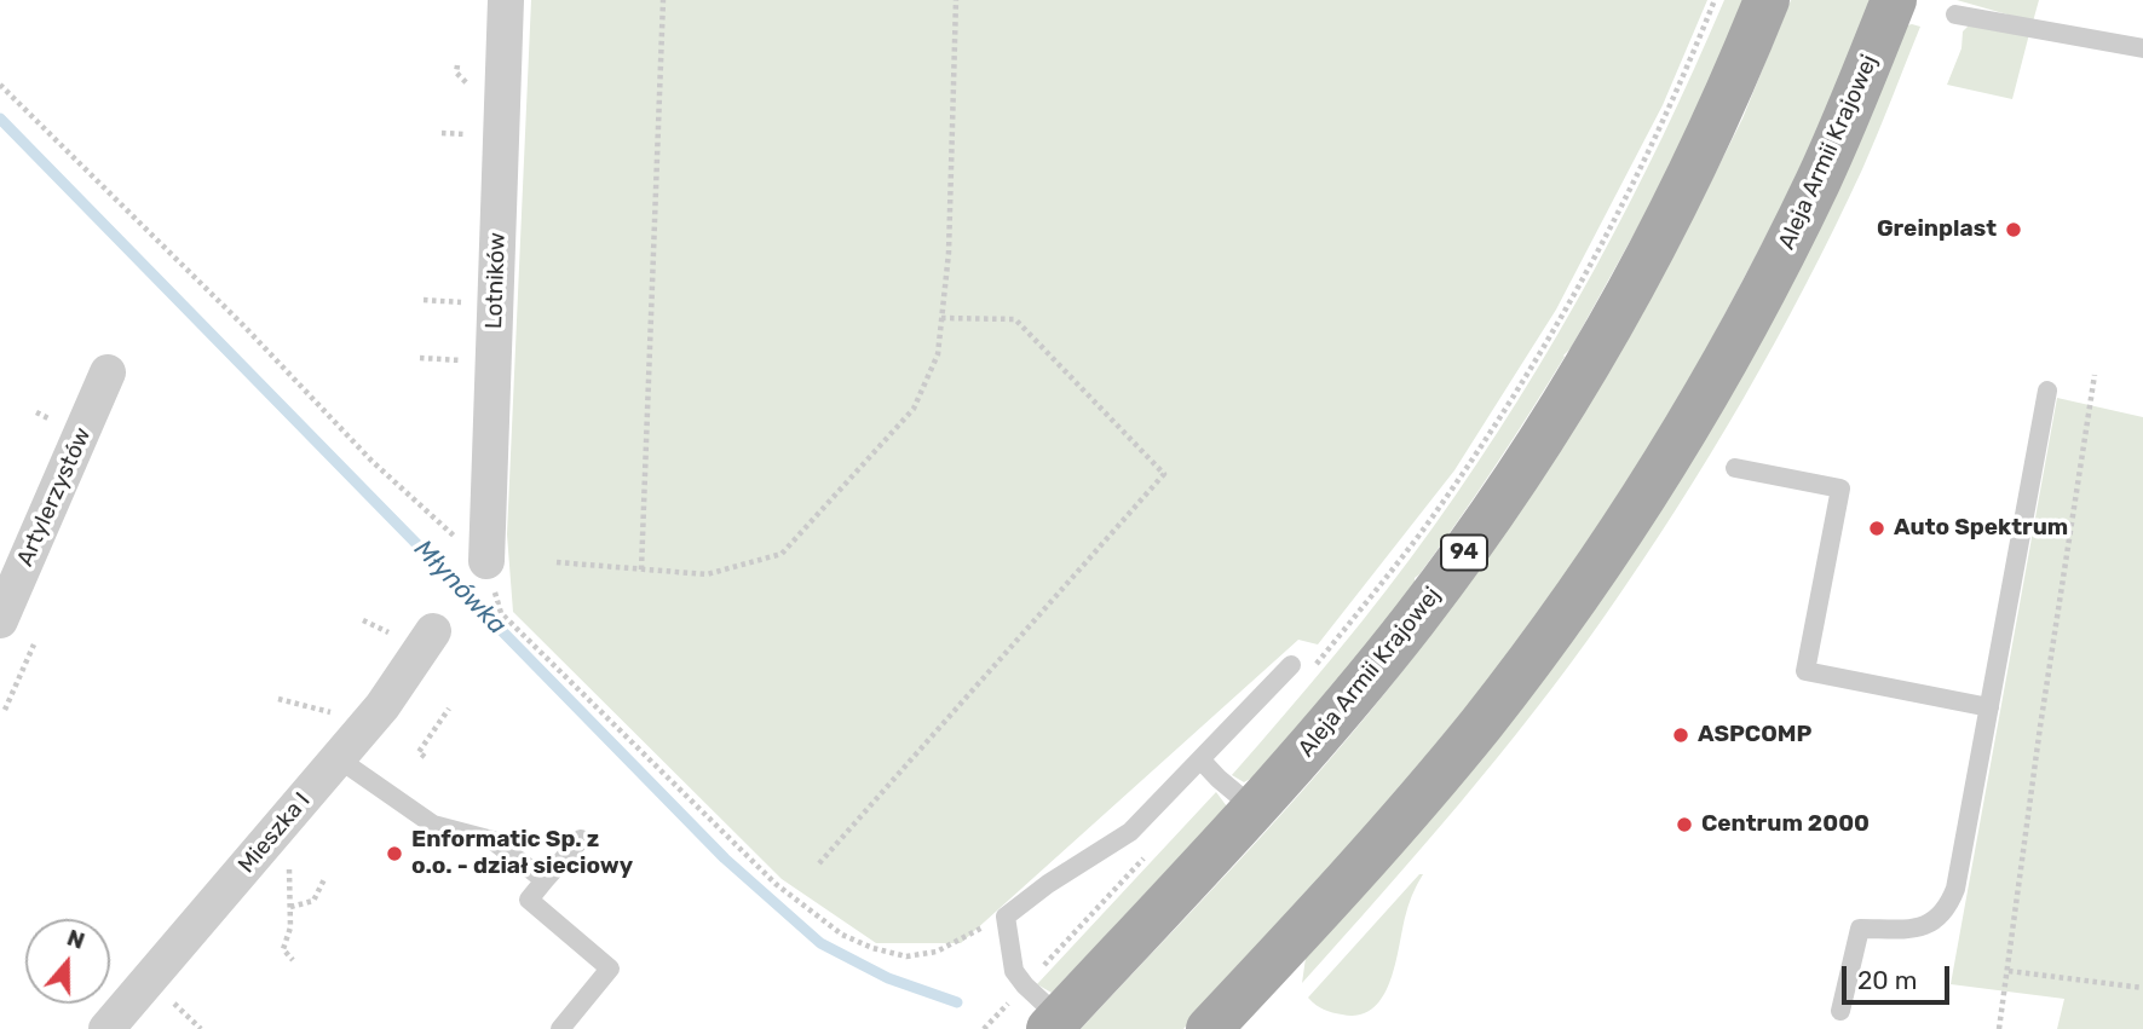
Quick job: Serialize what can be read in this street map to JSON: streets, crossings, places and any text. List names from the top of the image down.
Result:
{
  "streets": {
    "main road": ["Aleja Armii Krajowej", "94"],
    "street": ["Lotników", "Artylerzystów", "Mieszka I"]
  },
  "water": ["Młynówka"],
  "places": [
    "Greinplast",
    "Auto Spektrum",
    "ASPCOMP",
    "Centrum 2000",
    "Enformatic Sp. z o.o. - dział sieciowy"
  ],
  "scale_bar": "20 m",
  "north": "top"
}
